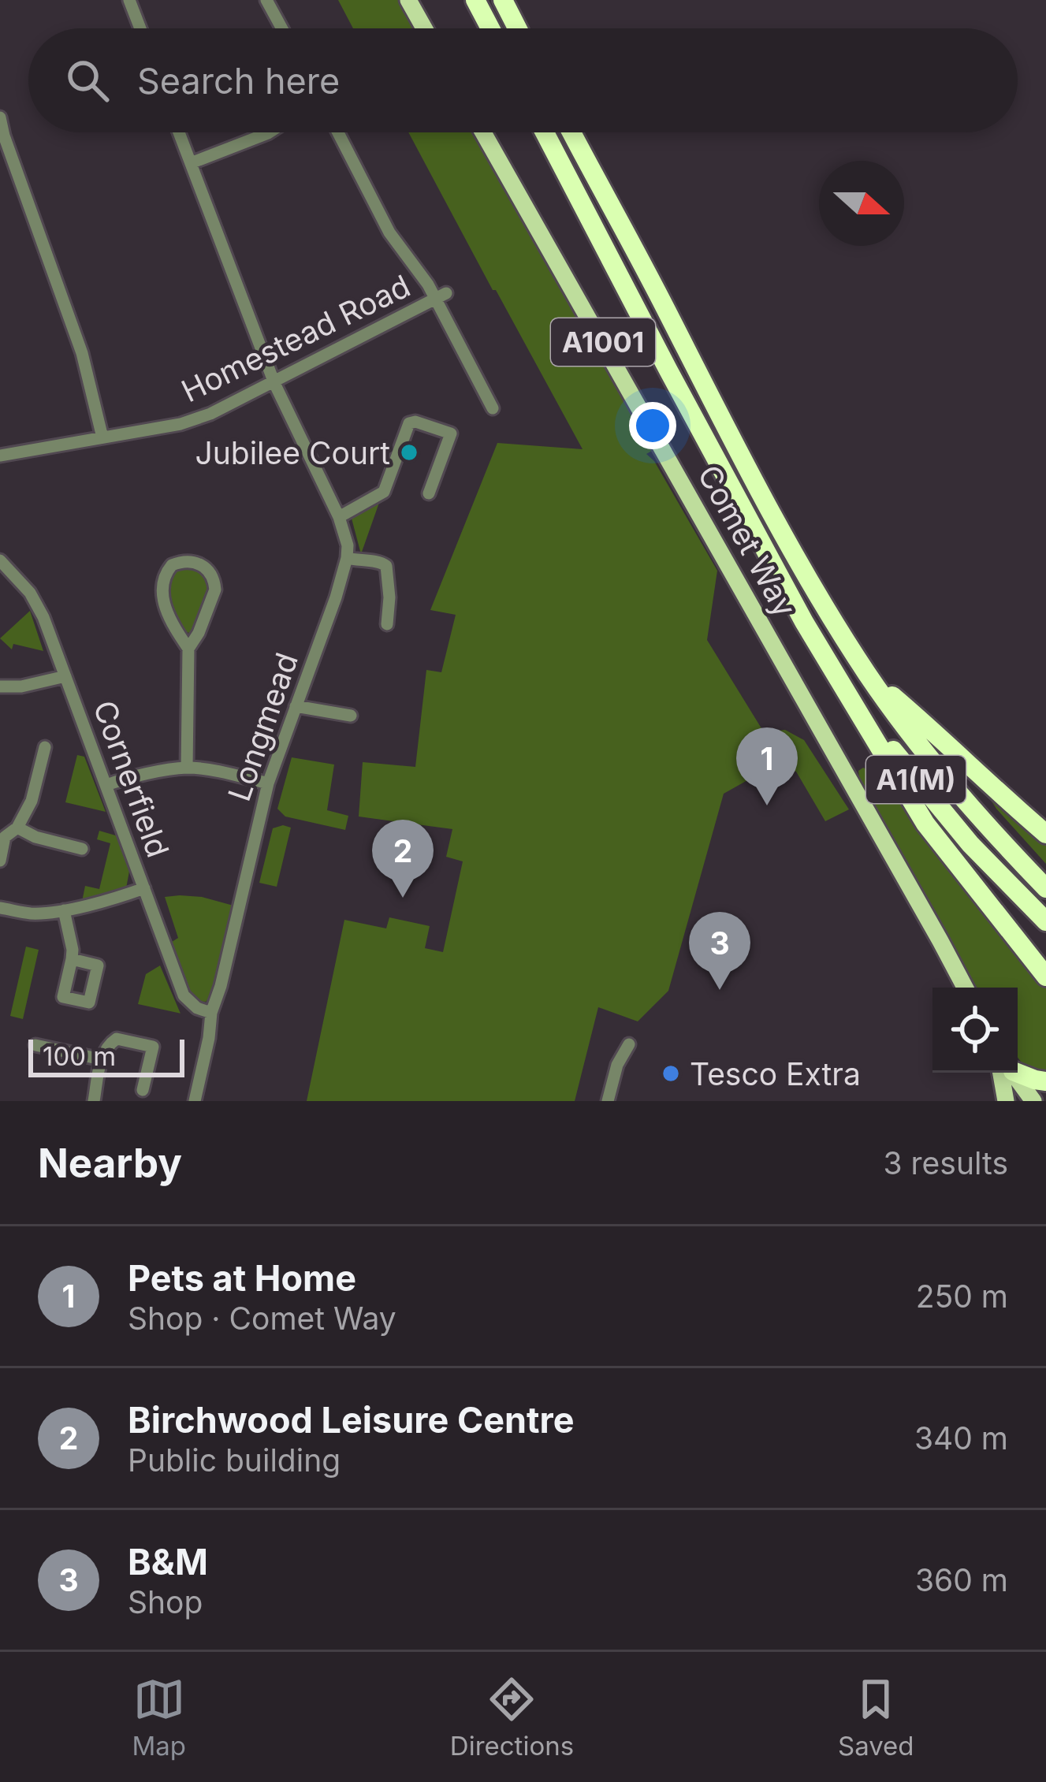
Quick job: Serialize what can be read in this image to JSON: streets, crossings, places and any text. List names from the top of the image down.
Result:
{
  "streets": {
    "highway": ["A1(M)"],
    "main road": ["A1001", "Comet Way"],
    "street": ["Homestead Road", "Longmead", "Cornerfield"]
  },
  "crossings": [
    ["Homestead Road", "Longmead"],
    ["Longmead", "Cornerfield"]
  ],
  "places": ["Jubilee Court", "Tesco Extra"],
  "scale_bar": "100 m",
  "north": "right",
  "page": {
    "search": "Search here",
    "pins": ["1", "2", "3"],
    "scale": "100 m",
    "heading": ["Nearby", "3 results"],
    "list": [
      {
        "mark": "1",
        "name": "Pets at Home",
        "note": "Shop · Comet Way",
        "value": "250 m"
      },
      {
        "mark": "2",
        "name": "Birchwood Leisure Centre",
        "note": "Public building",
        "value": "340 m"
      },
      {
        "mark": "3",
        "name": "B&M",
        "note": "Shop",
        "value": "360 m"
      }
    ],
    "nav": ["Map", "Directions", "Saved"]
  }
}
